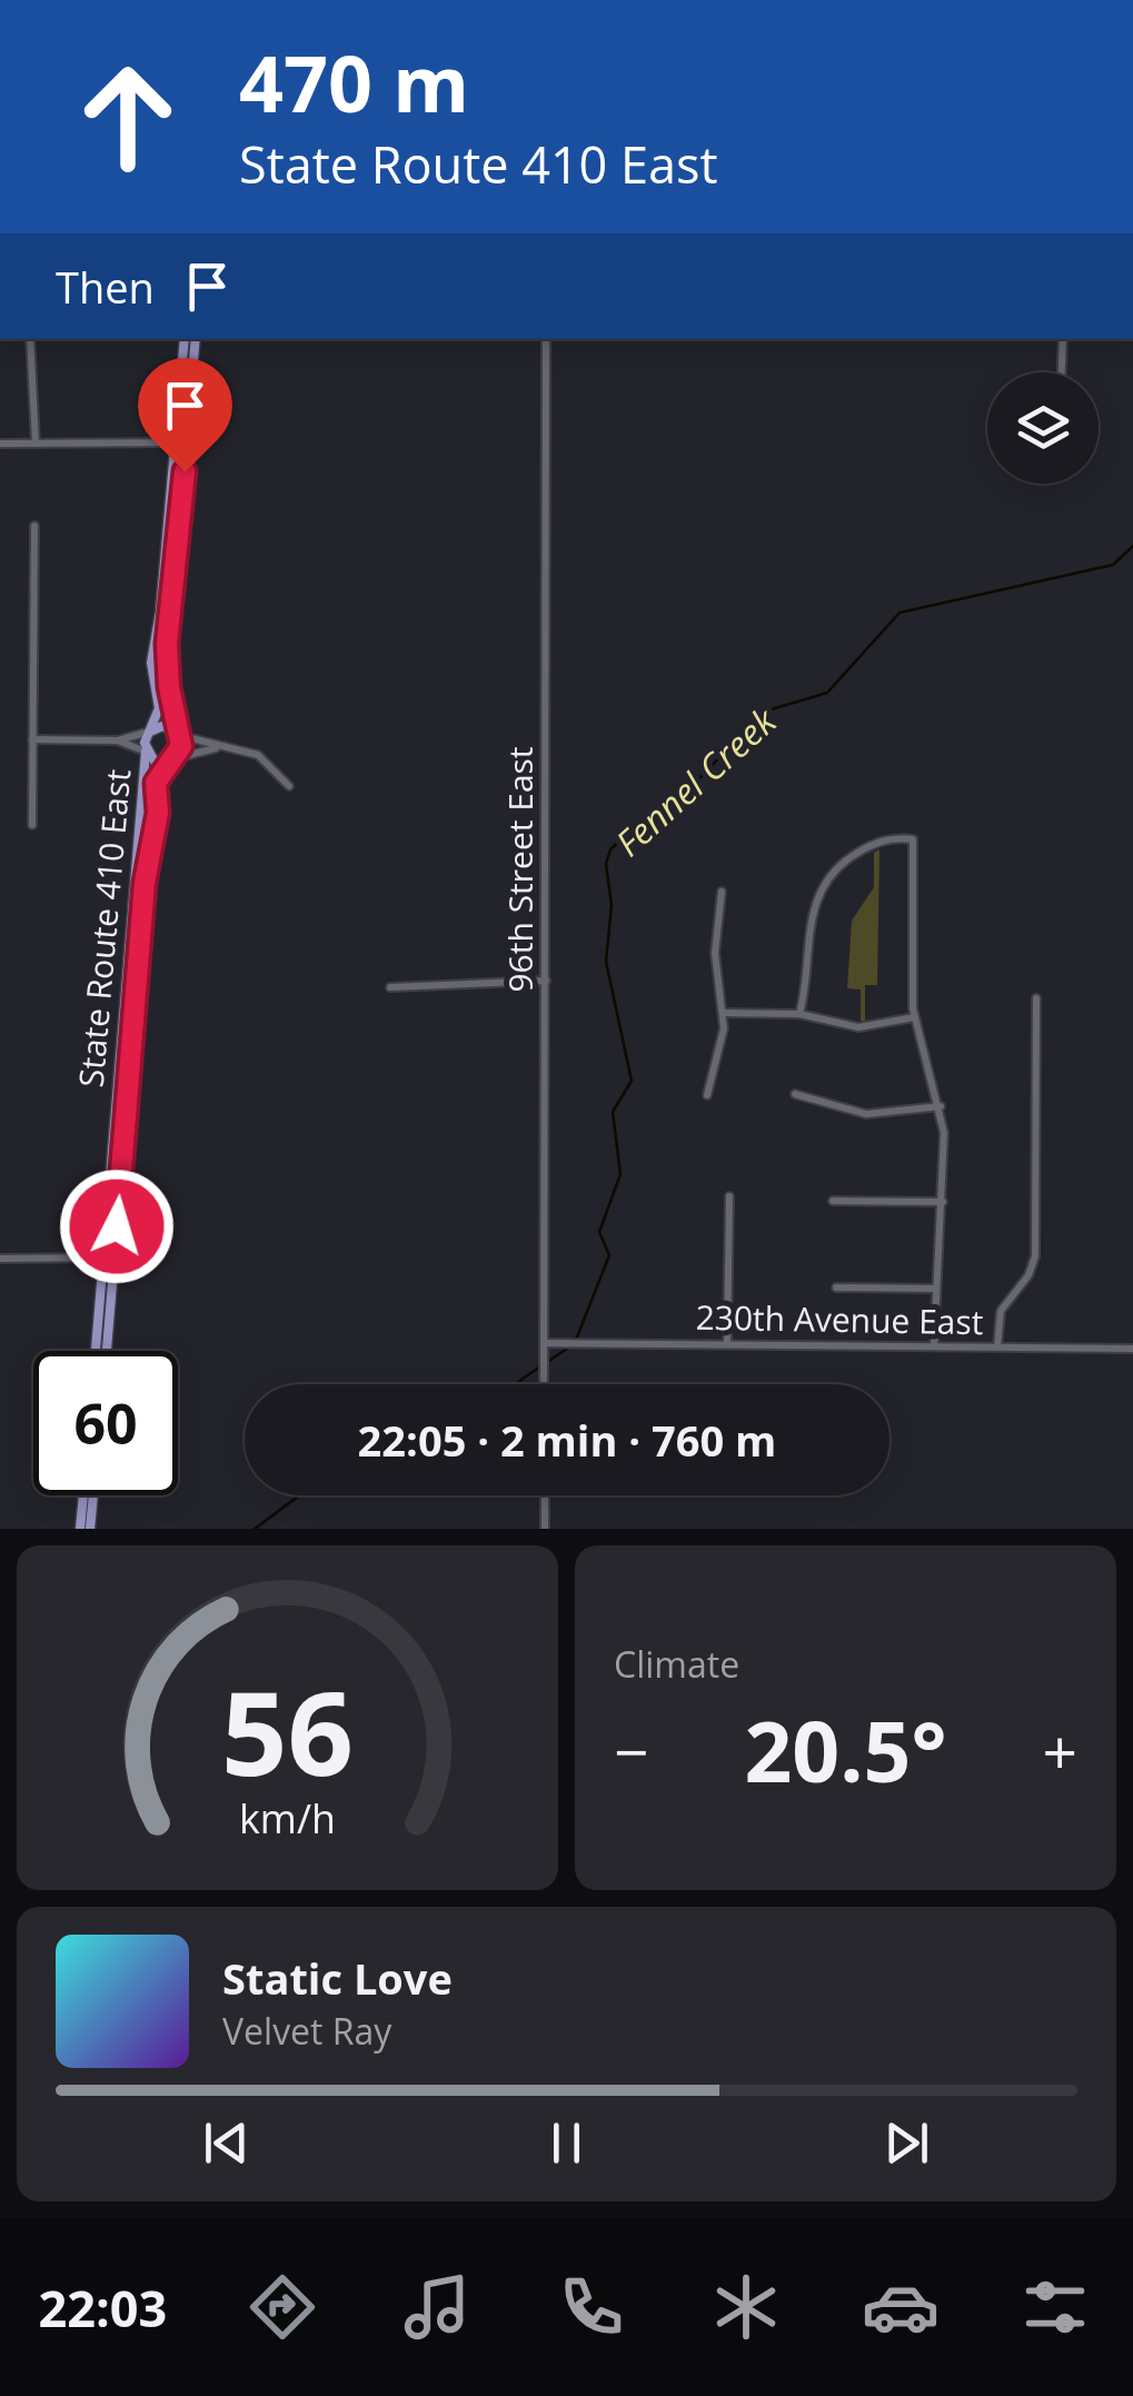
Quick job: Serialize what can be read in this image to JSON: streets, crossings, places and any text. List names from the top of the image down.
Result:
{
  "streets": {
    "main road": ["State Route 410 East"],
    "street": ["96th Street East", "230th Avenue East"]
  },
  "crossings": [
    ["96th Street East", "230th Avenue East"]
  ],
  "water": ["Fennel Creek"],
  "page": {
    "turn": ["470 m", "State Route 410 East"],
    "then": "Then",
    "limit": "60",
    "trip": "22:05 · 2 min · 760 m",
    "tile": "Climate",
    "heat": ["−", "20.5°", "+"],
    "song": ["Static Love", "Velvet Ray"],
    "tabs": "22:03",
    "gauge": ["56", "km/h"]
  }
}
